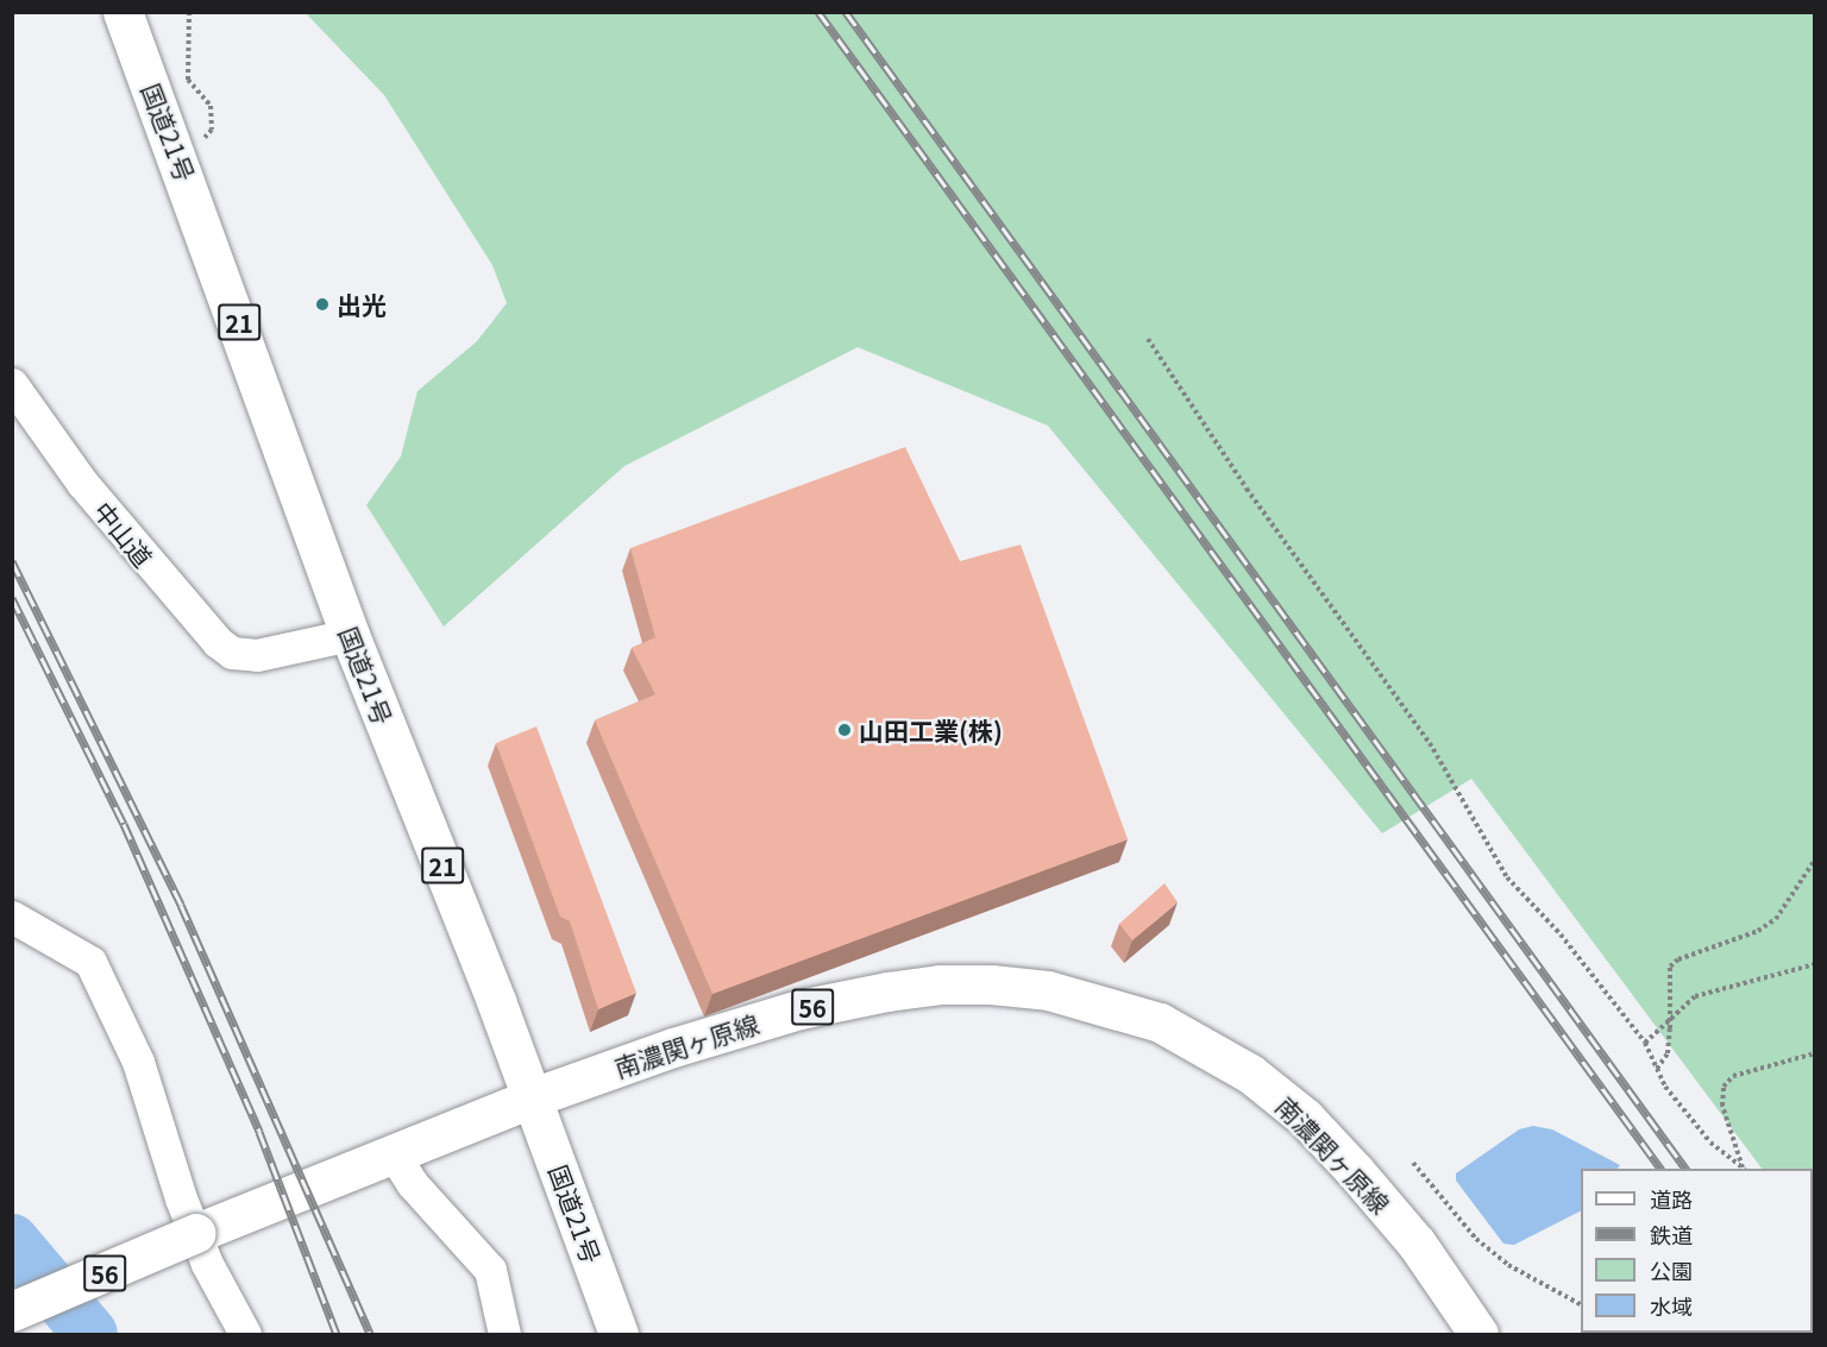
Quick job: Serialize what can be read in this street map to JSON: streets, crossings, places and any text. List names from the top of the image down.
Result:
{
  "streets": {
    "main road": [
      "国道21号",
      "21",
      "56",
      "南濃関ヶ原線"
    ],
    "street": ["中山道"]
  },
  "crossings": [
    ["国道21号", "中山道"],
    ["国道21号", "南濃関ヶ原線"]
  ],
  "places": ["出光", "山田工業(株)"],
  "legend": [
    "道路",
    "鉄道",
    "公園",
    "水域"
  ]
}
